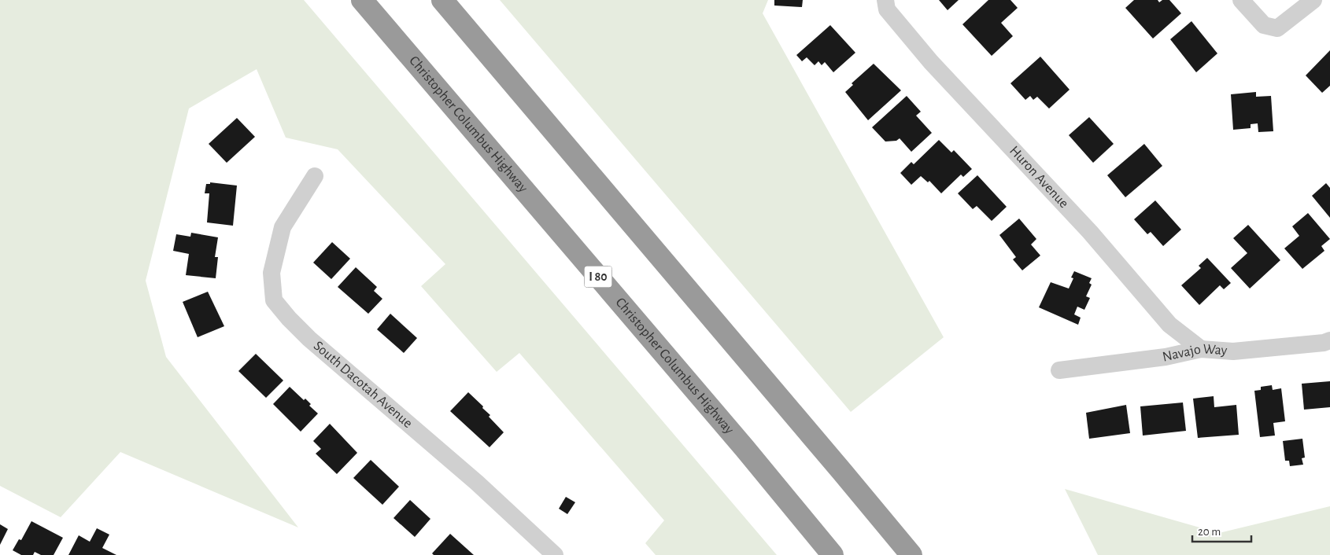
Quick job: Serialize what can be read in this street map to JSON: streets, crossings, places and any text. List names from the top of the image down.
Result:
{
  "streets": {
    "highway": ["Christopher Columbus Highway", "I 80"],
    "street": ["Huron Avenue", "Navajo Way", "South Dacotah Avenue"]
  },
  "crossings": [
    ["Huron Avenue", "Navajo Way"]
  ],
  "scale_bar": "20 m"
}
